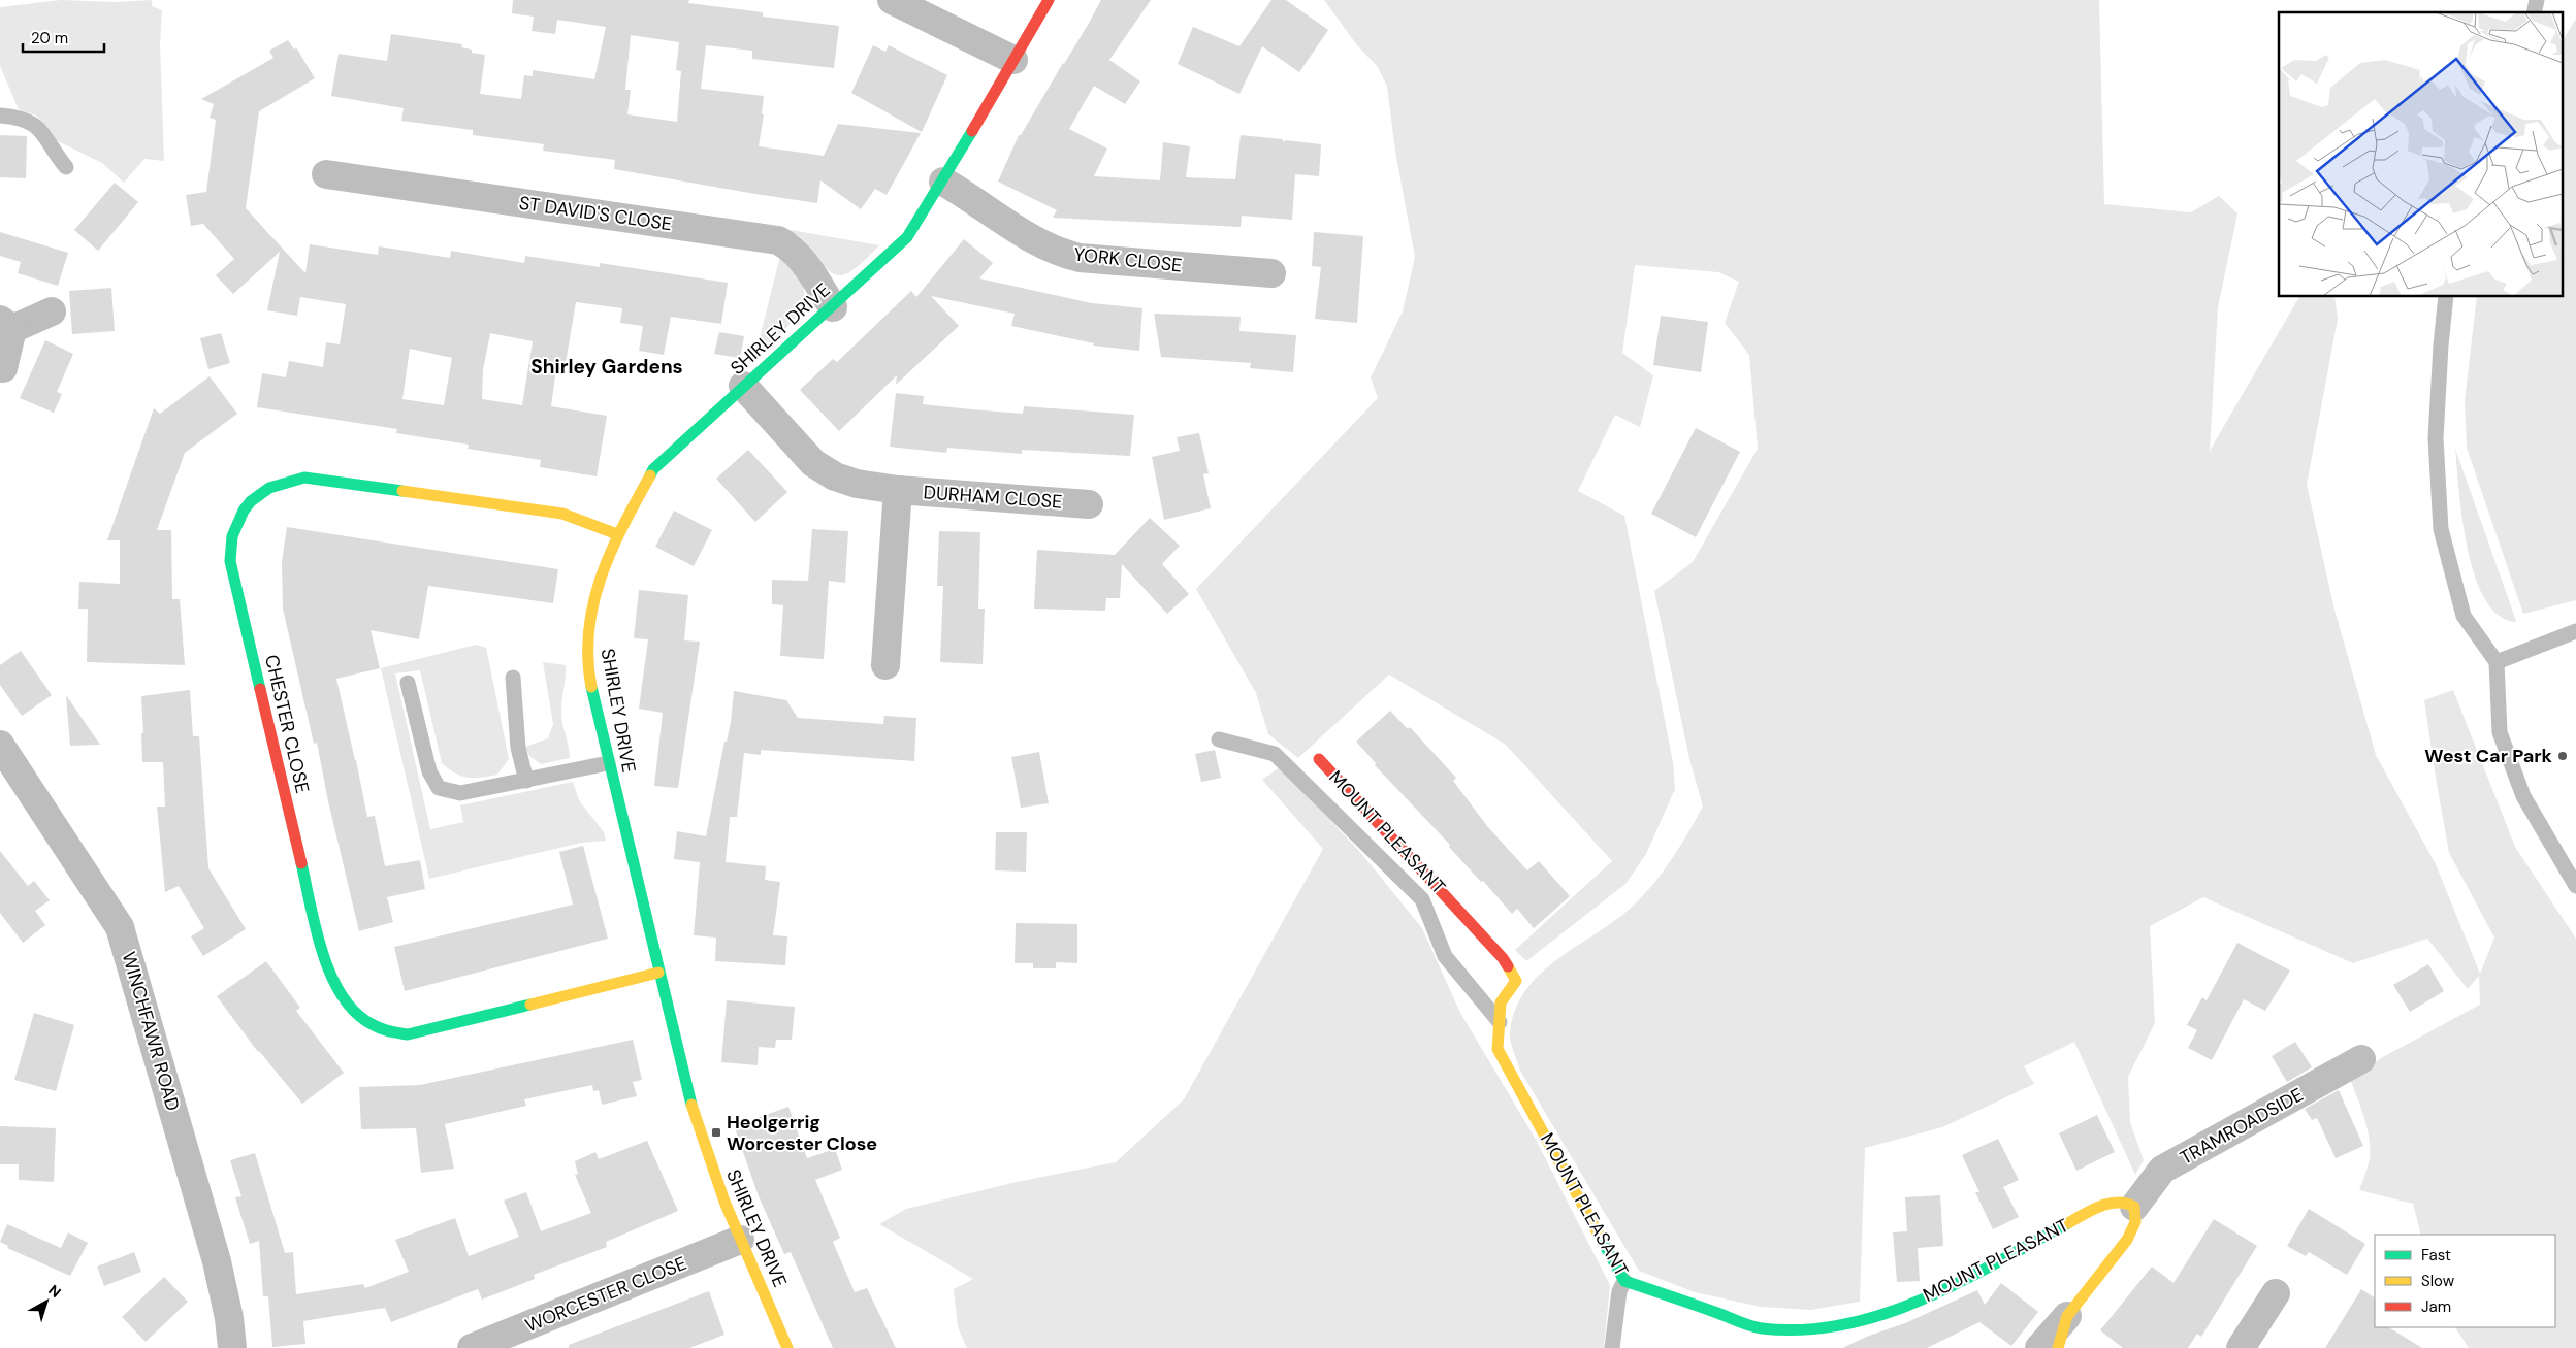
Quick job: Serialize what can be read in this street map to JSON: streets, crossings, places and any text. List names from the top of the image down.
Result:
{
  "streets": {
    "street": [
      "ST DAVID'S CLOSE",
      "YORK CLOSE",
      "SHIRLEY DRIVE",
      "DURHAM CLOSE",
      "CHESTER CLOSE",
      "MOUNT PLEASANT",
      "WINCHFAWR ROAD",
      "TRAMROADSIDE",
      "WORCESTER CLOSE"
    ]
  },
  "crossings": [
    ["ST DAVID'S CLOSE", "SHIRLEY DRIVE"],
    ["YORK CLOSE", "SHIRLEY DRIVE"],
    ["SHIRLEY DRIVE", "DURHAM CLOSE"],
    ["SHIRLEY DRIVE", "CHESTER CLOSE"],
    ["SHIRLEY DRIVE", "WORCESTER CLOSE"],
    ["MOUNT PLEASANT", "TRAMROADSIDE"]
  ],
  "districts": ["Shirley Gardens"],
  "places": {
    "other": ["West Car Park"],
    "transit": ["Heolgerrig Worcester Close"]
  },
  "legend": ["Fast", "Slow", "Jam"],
  "scale_bar": "20 m",
  "north": "top right"
}
